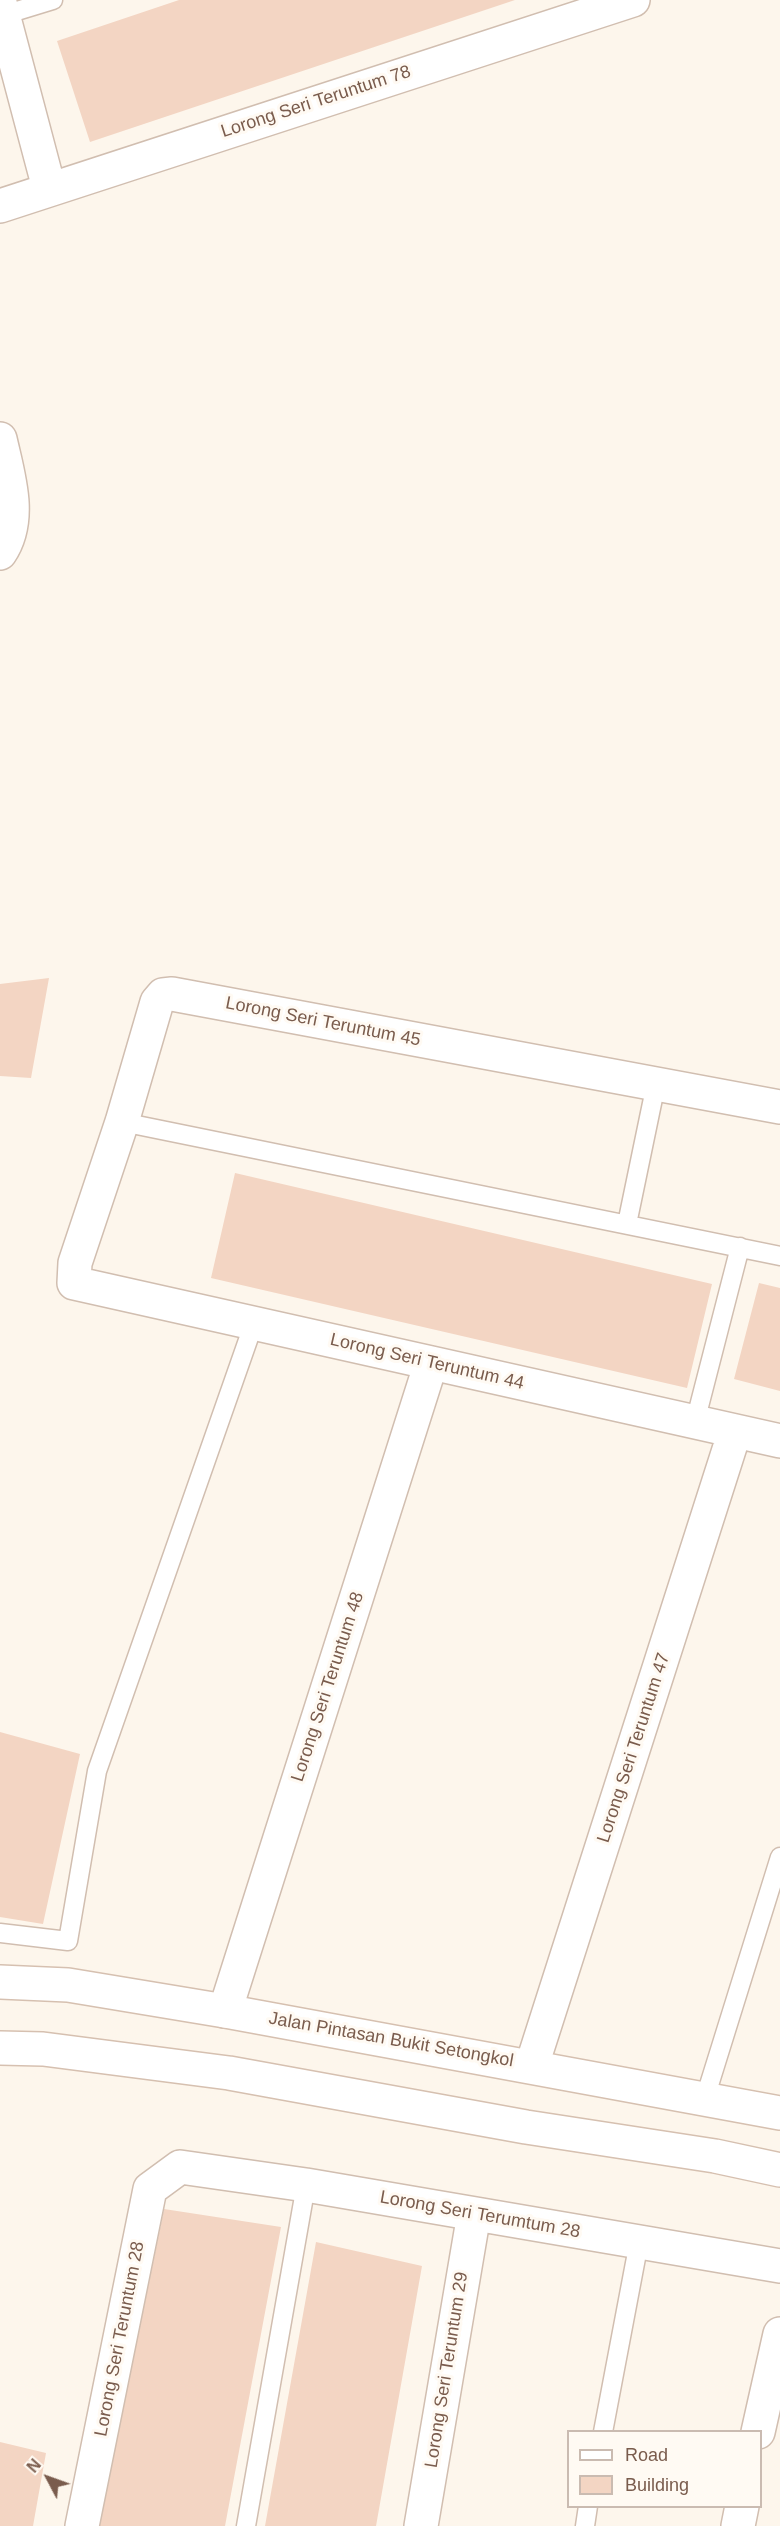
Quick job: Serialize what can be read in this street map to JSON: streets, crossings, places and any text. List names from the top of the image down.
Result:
{
  "streets": {
    "street": [
      "Lorong Seri Teruntum 78",
      "Lorong Seri Teruntum 45",
      "Lorong Seri Teruntum 44",
      "Lorong Seri Teruntum 48",
      "Lorong Seri Teruntum 47",
      "Jalan Pintasan Bukit Setongkol",
      "Lorong Seri Terumtum 28",
      "Lorong Seri Teruntum 28",
      "Lorong Seri Teruntum 29"
    ]
  },
  "crossings": [
    ["Lorong Seri Teruntum 45", "Lorong Seri Teruntum 44"],
    ["Lorong Seri Teruntum 44", "Lorong Seri Teruntum 48"],
    ["Lorong Seri Teruntum 44", "Lorong Seri Teruntum 47"],
    ["Lorong Seri Teruntum 48", "Jalan Pintasan Bukit Setongkol"],
    ["Lorong Seri Teruntum 47", "Jalan Pintasan Bukit Setongkol"],
    ["Lorong Seri Terumtum 28", "Lorong Seri Teruntum 28"],
    ["Lorong Seri Terumtum 28", "Lorong Seri Teruntum 29"]
  ],
  "legend": ["Road", "Building"],
  "north": "top left"
}
